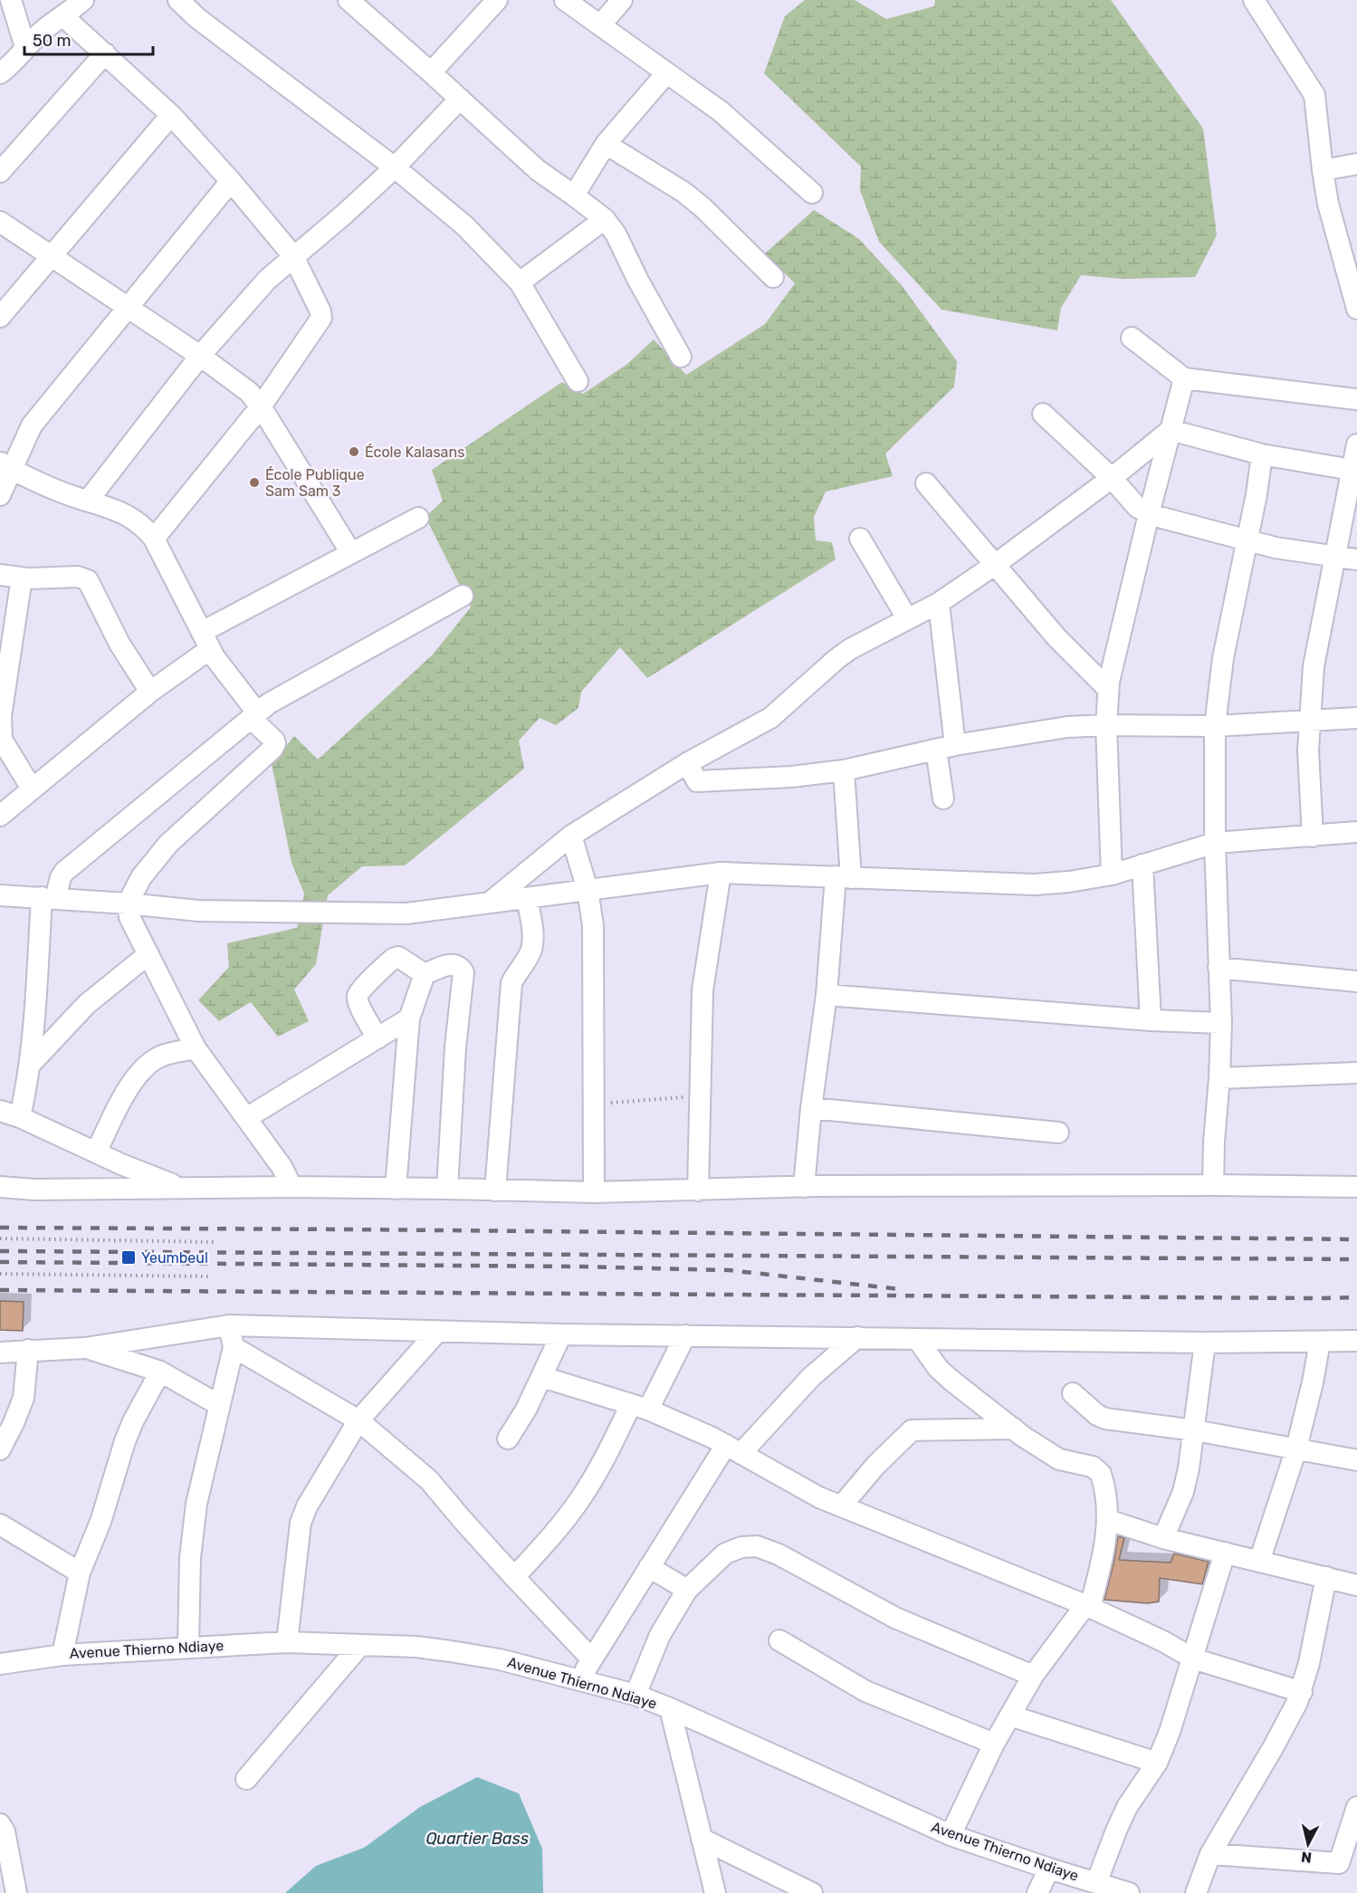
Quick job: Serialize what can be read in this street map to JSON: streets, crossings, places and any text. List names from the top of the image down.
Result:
{
  "streets": {
    "street": ["Avenue Thierno Ndiaye"]
  },
  "water": ["Quartier Bass"],
  "places": {
    "other": ["École Kalasans", "École Publique Sam Sam 3"],
    "transit": ["Yeumbeul"]
  },
  "scale_bar": "50 m",
  "north": "bottom"
}
